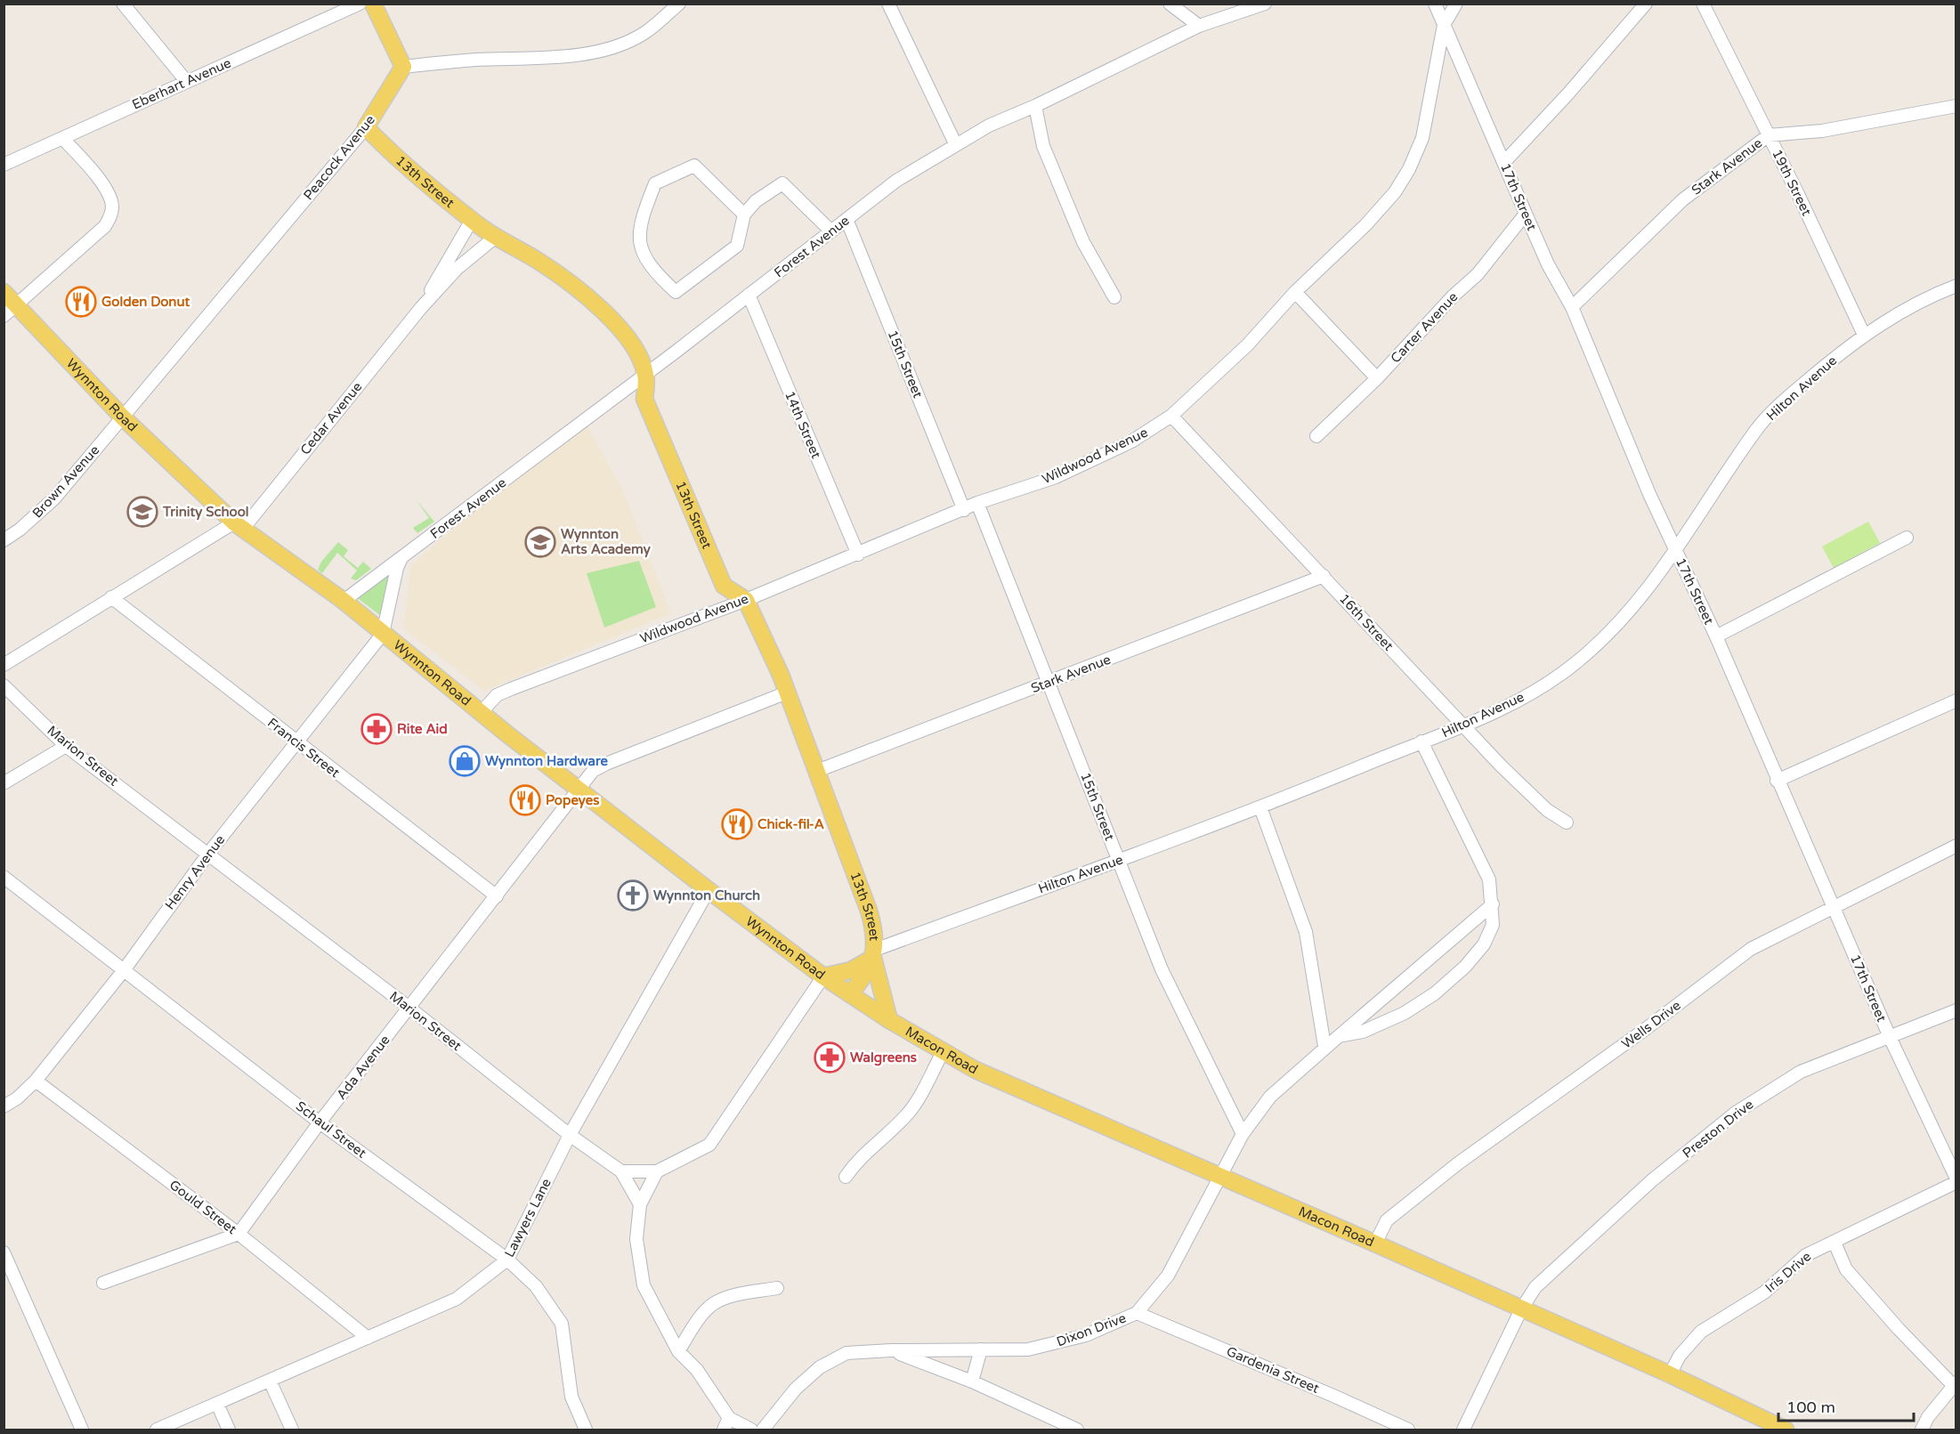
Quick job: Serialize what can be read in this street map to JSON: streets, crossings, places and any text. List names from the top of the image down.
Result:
{
  "streets": {
    "main road": [
      "Peacock Avenue",
      "13th Street",
      "Wynnton Road",
      "Macon Road"
    ],
    "street": [
      "Eberhart Avenue",
      "Stark Avenue",
      "19th Street",
      "17th Street",
      "Forest Avenue",
      "Carter Avenue",
      "15th Street",
      "Hilton Avenue",
      "Cedar Avenue",
      "14th Street",
      "Wildwood Avenue",
      "Brown Avenue",
      "16th Street",
      "Francis Street",
      "Marion Street",
      "Henry Avenue",
      "Wells Drive",
      "Ada Avenue",
      "Preston Drive",
      "Schaul Street",
      "Gould Street",
      "Lawyers Lane",
      "Iris Drive",
      "Dixon Drive",
      "Gardenia Street"
    ]
  },
  "crossings": [
    ["Peacock Avenue", "13th Street"],
    ["Peacock Avenue", "Wynnton Road"],
    ["Peacock Avenue", "Brown Avenue"],
    ["Stark Avenue", "13th Street"],
    ["Stark Avenue", "19th Street"],
    ["Stark Avenue", "17th Street"],
    ["Stark Avenue", "15th Street"],
    ["Stark Avenue", "16th Street"],
    ["13th Street", "Forest Avenue"],
    ["13th Street", "Hilton Avenue"],
    ["13th Street", "Wynnton Road"],
    ["13th Street", "Wildwood Avenue"],
    ["19th Street", "Hilton Avenue"],
    ["17th Street", "Carter Avenue"],
    ["17th Street", "Hilton Avenue"],
    ["17th Street", "Wildwood Avenue"],
    ["17th Street", "Wells Drive"],
    ["17th Street", "Preston Drive"],
    ["17th Street", "Iris Drive"],
    ["Forest Avenue", "15th Street"],
    ["Forest Avenue", "Wynnton Road"],
    ["Forest Avenue", "14th Street"],
    ["15th Street", "Hilton Avenue"],
    ["15th Street", "Wildwood Avenue"],
    ["15th Street", "Dixon Drive"],
    ["Hilton Avenue", "16th Street"],
    ["Hilton Avenue", "Dixon Drive"],
    ["Wynnton Road", "Cedar Avenue"],
    ["Wynnton Road", "Wildwood Avenue"],
    ["Wynnton Road", "Brown Avenue"],
    ["Wynnton Road", "Henry Avenue"],
    ["Wynnton Road", "Macon Road"],
    ["Wynnton Road", "Ada Avenue"],
    ["Wynnton Road", "Lawyers Lane"],
    ["Cedar Avenue", "Francis Street"],
    ["14th Street", "Wildwood Avenue"],
    ["Wildwood Avenue", "16th Street"],
    ["Francis Street", "Henry Avenue"],
    ["Francis Street", "Ada Avenue"],
    ["Marion Street", "Henry Avenue"],
    ["Marion Street", "Ada Avenue"],
    ["Marion Street", "Lawyers Lane"],
    ["Henry Avenue", "Schaul Street"],
    ["Henry Avenue", "Gould Street"],
    ["Wells Drive", "Macon Road"],
    ["Macon Road", "Preston Drive"],
    ["Macon Road", "Iris Drive"],
    ["Macon Road", "Dixon Drive"],
    ["Ada Avenue", "Schaul Street"],
    ["Ada Avenue", "Gould Street"],
    ["Schaul Street", "Lawyers Lane"],
    ["Gould Street", "Lawyers Lane"],
    ["Dixon Drive", "Gardenia Street"]
  ],
  "places": {
    "restaurant": ["Golden Donut", "Popeyes", "Chick-fil-A"],
    "school or university": ["Trinity School", "Wynnton Arts Academy"],
    "pharmacy": ["Rite Aid", "Walgreens"],
    "shop": ["Wynnton Hardware"],
    "church": ["Wynnton Church"]
  },
  "scale_bar": "100 m"
}
